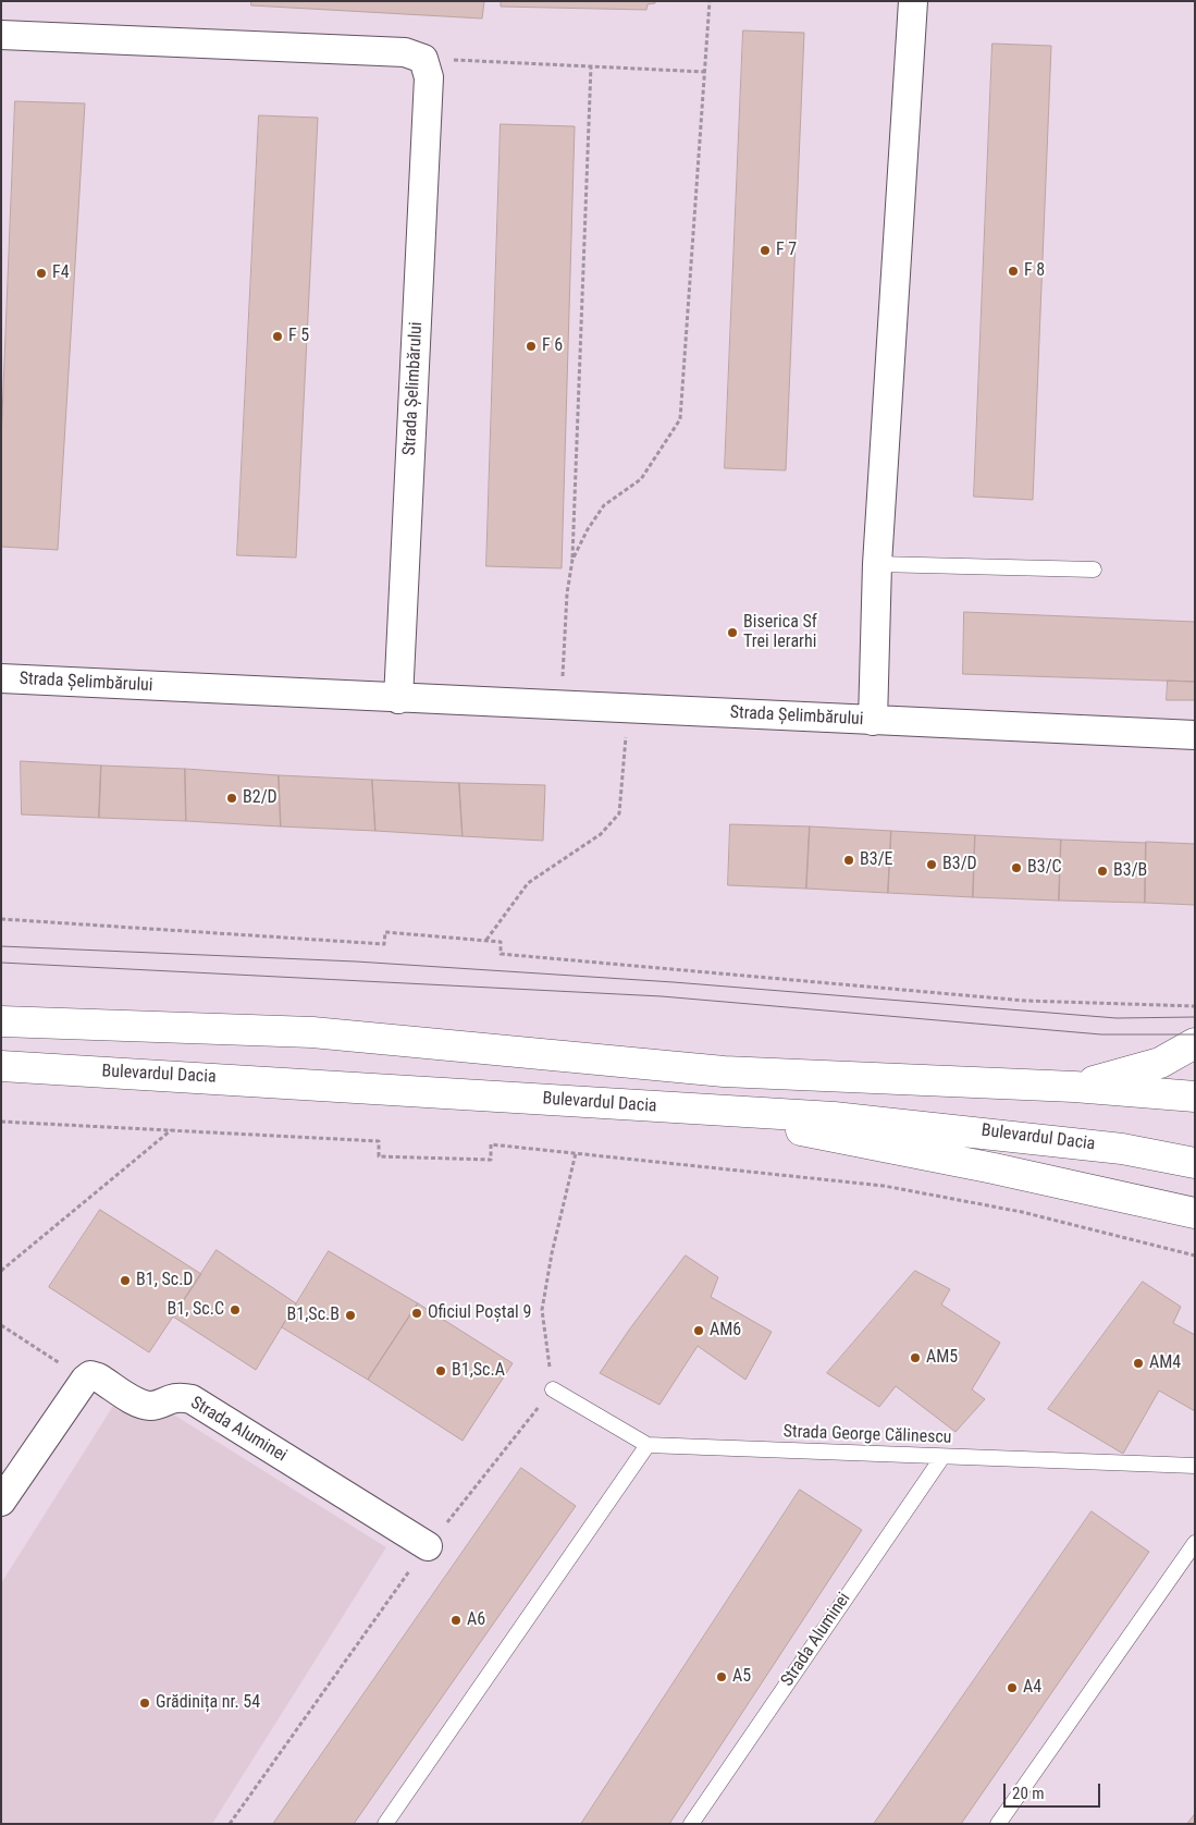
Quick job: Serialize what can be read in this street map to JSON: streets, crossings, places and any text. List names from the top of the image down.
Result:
{
  "streets": {
    "main road": ["Bulevardul Dacia"],
    "street": ["Strada Șelimbărului", "Strada Aluminei"],
    "lane": ["Strada George Călinescu"]
  },
  "crossings": [
    ["Strada Aluminei", "Strada George Călinescu"]
  ],
  "places": [
    "F 7",
    "F 8",
    "F4",
    "F 5",
    "F 6",
    "Biserica Sf Trei Ierarhi",
    "B2/D",
    "B3/E",
    "B3/D",
    "B3/C",
    "B3/B",
    "B1, Sc.D",
    "B1, Sc.C",
    "Oficiul Poștal 9",
    "B1,Sc.B",
    "AM6",
    "AM5",
    "AM4",
    "B1,Sc.A",
    "A6",
    "A5",
    "A4",
    "Grădinița nr. 54"
  ],
  "scale_bar": "20 m"
}
